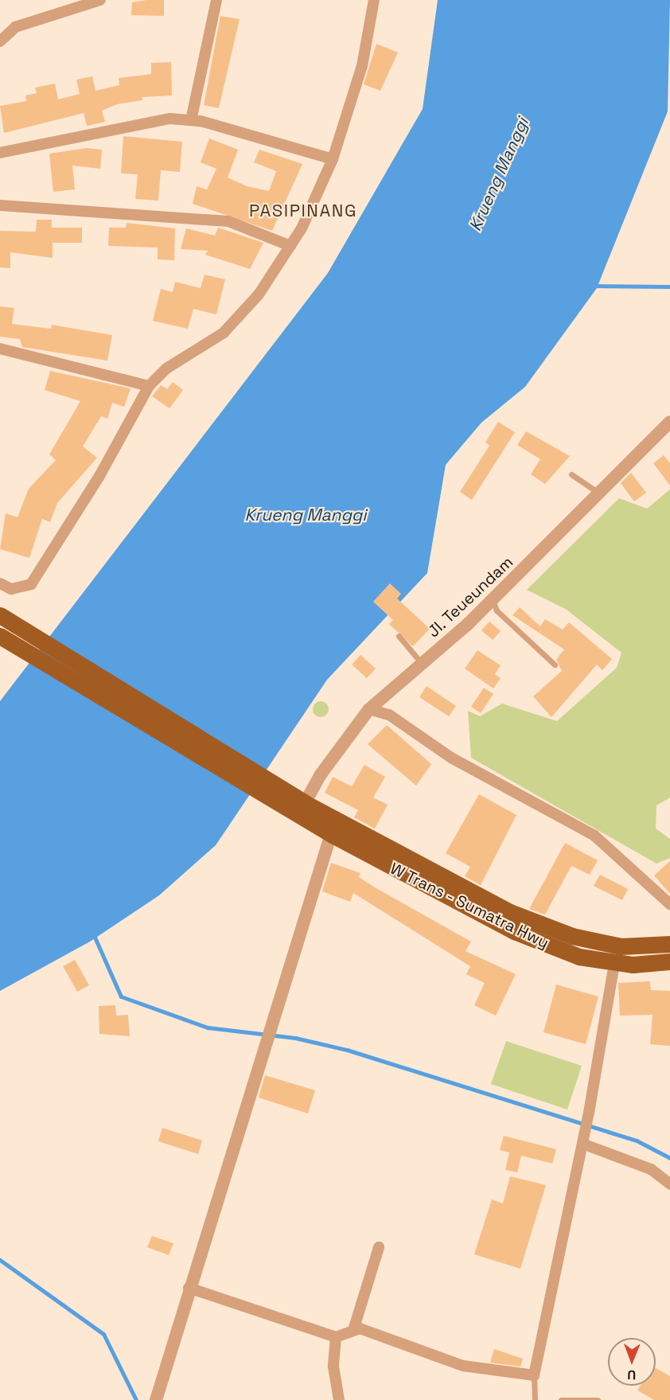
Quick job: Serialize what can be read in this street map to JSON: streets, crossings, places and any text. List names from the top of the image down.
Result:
{
  "streets": {
    "highway": ["W Trans - Sumatra Hwy"],
    "street": ["JI. Teueundam"]
  },
  "crossings": [
    ["JI. Teueundam", "W Trans - Sumatra Hwy"]
  ],
  "districts": ["PASIPINANG"],
  "water": ["Krueng Manggi"],
  "north": "bottom"
}
